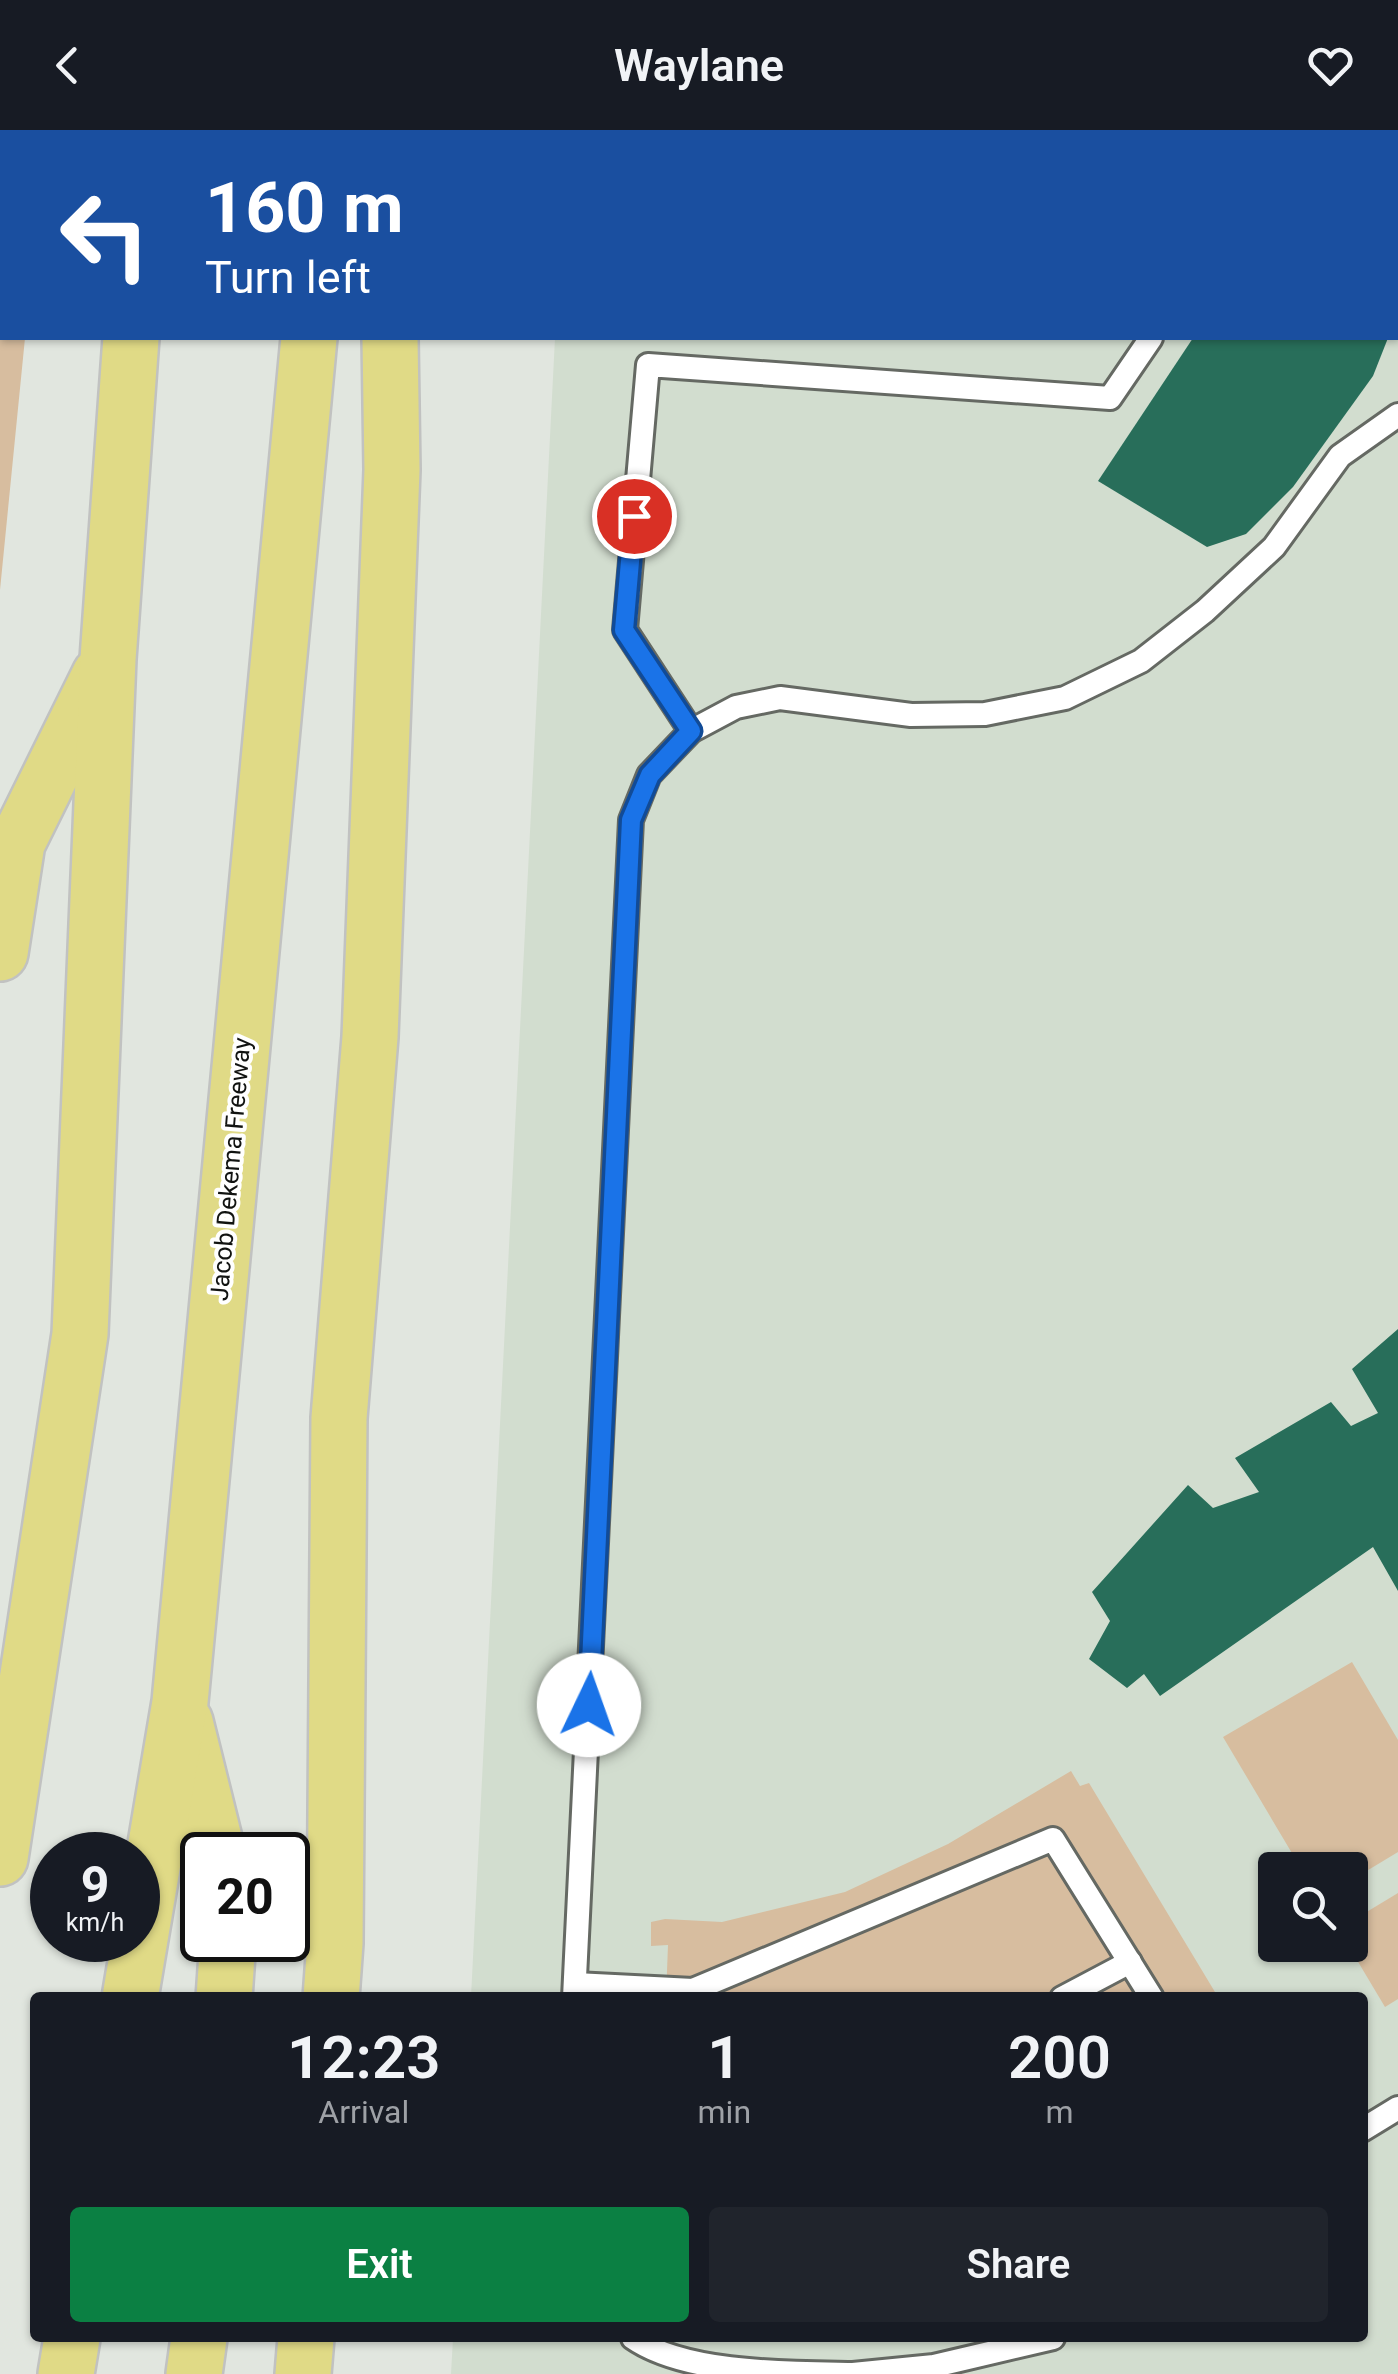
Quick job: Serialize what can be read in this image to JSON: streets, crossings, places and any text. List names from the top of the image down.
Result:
{
  "streets": {
    "highway": ["Jacob Dekema Freeway"]
  },
  "page": {
    "header": "Waylane",
    "turn": ["160 m", "Turn left"],
    "speed": "9 km/h",
    "limit": "20",
    "eta": [
      "12:23",
      "Arrival",
      "1",
      "min",
      "200",
      "m"
    ],
    "buttons": ["Exit", "Share"]
  }
}
